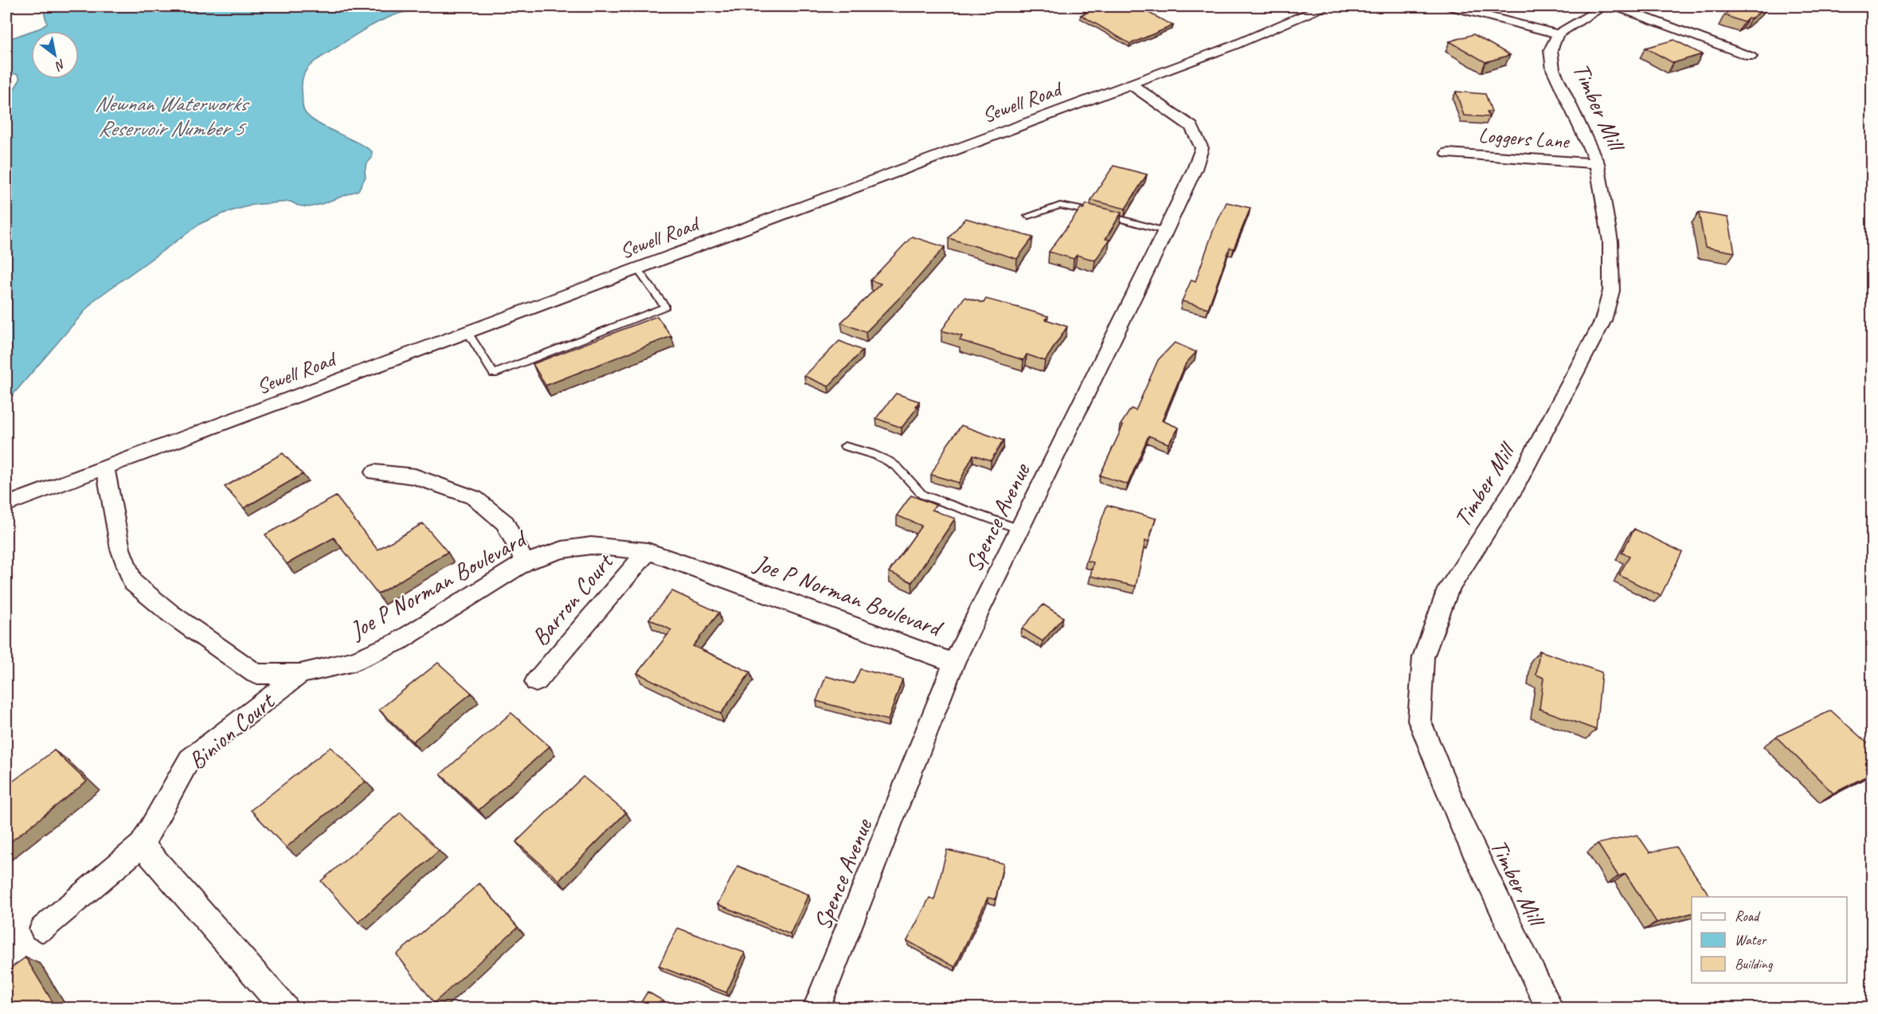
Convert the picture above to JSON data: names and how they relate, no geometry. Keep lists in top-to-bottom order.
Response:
{
  "streets": {
    "street": [
      "Sewell Road",
      "Timber Mill",
      "Loggers Lane",
      "Spence Avenue",
      "Joe P Norman Boulevard",
      "Barron Court",
      "Binion Court"
    ]
  },
  "crossings": [
    ["Sewell Road", "Spence Avenue"],
    ["Sewell Road", "Joe P Norman Boulevard"],
    ["Timber Mill", "Loggers Lane"],
    ["Spence Avenue", "Joe P Norman Boulevard"],
    ["Joe P Norman Boulevard", "Barron Court"],
    ["Joe P Norman Boulevard", "Binion Court"]
  ],
  "water": ["Newnan Waterworks Reservoir Number 5"],
  "legend": ["Road", "Water", "Building"],
  "north": "bottom right"
}
